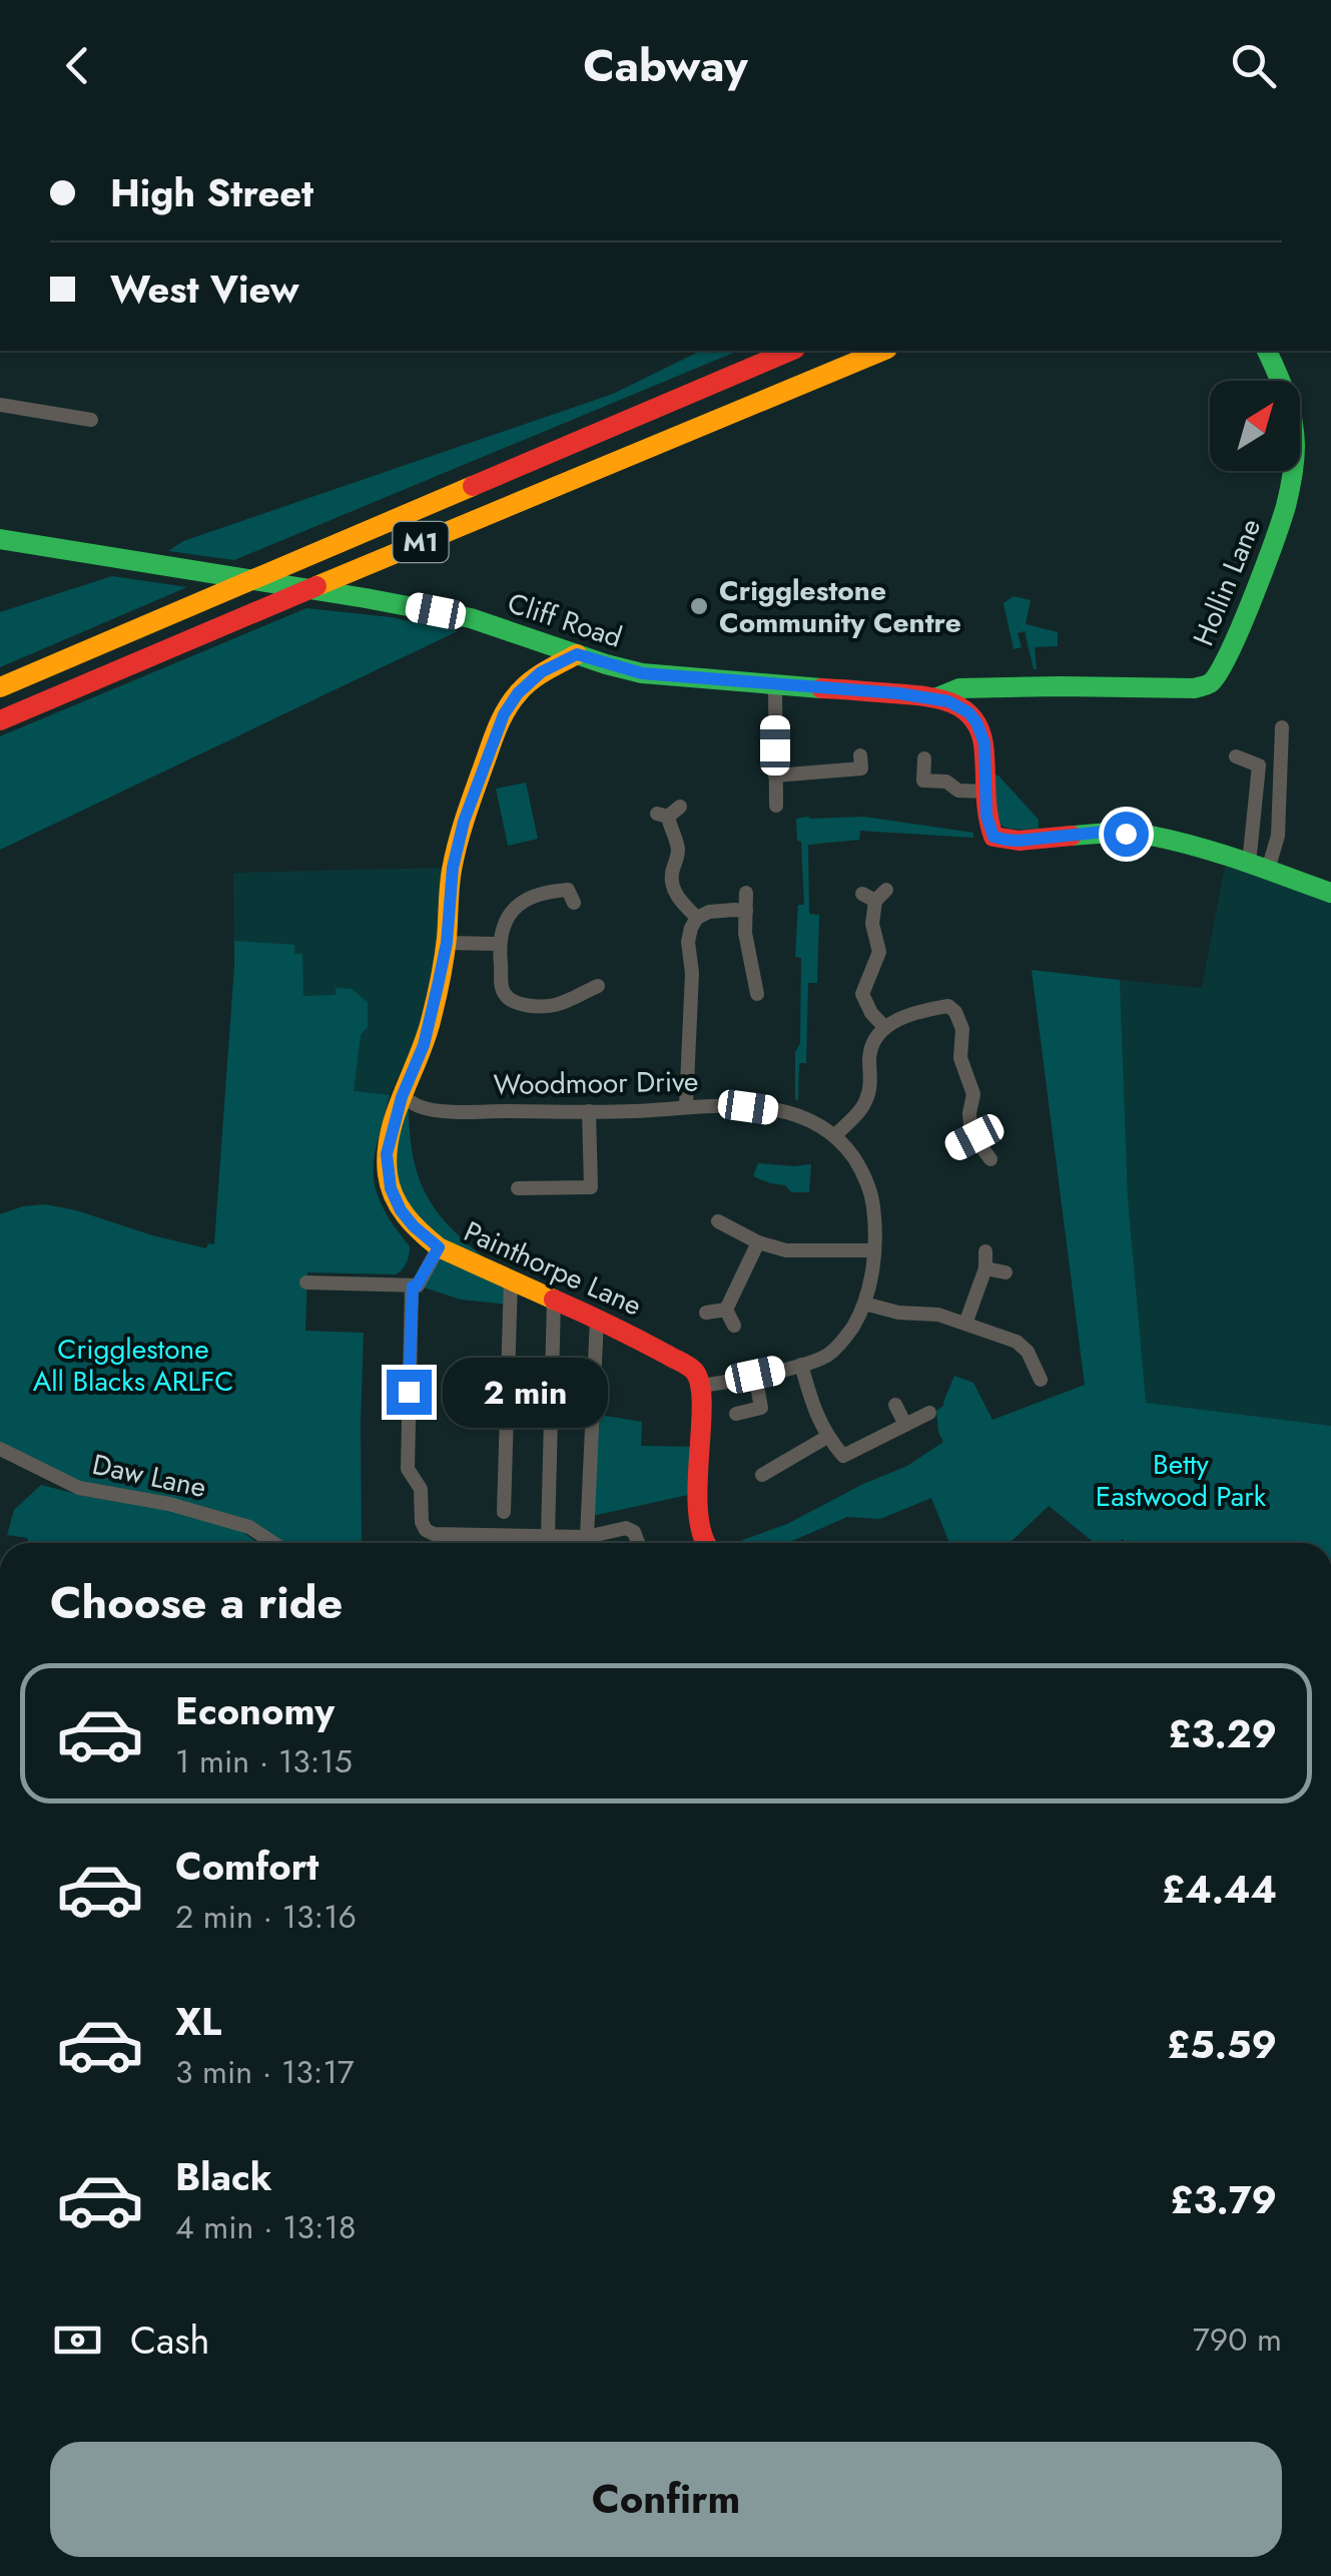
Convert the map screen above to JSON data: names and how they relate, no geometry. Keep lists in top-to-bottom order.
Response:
{
  "streets": {
    "main road": [
      "M1",
      "Hollin Lane",
      "Cliff Road",
      "Painthorpe Lane"
    ],
    "street": ["Woodmoor Drive", "Daw Lane"]
  },
  "crossings": [
    ["Hollin Lane", "Cliff Road"],
    ["Cliff Road", "Painthorpe Lane"],
    ["Woodmoor Drive", "Painthorpe Lane"]
  ],
  "parks": ["Crigglestone All Blacks ARLFC", "Betty Eastwood Park"],
  "places": ["Crigglestone Community Centre"],
  "north": "top right",
  "page": {
    "header": "Cabway",
    "banner": ["High Street", "West View"],
    "bubble": "2 min",
    "heading": "Choose a ride",
    "list": [
      {
        "name": "Economy",
        "note": "1 min · 13:15",
        "value": "£3.29"
      },
      {
        "name": "Comfort",
        "note": "2 min · 13:16",
        "value": "£4.44"
      },
      {
        "name": "XL",
        "note": "3 min · 13:17",
        "value": "£5.59"
      },
      {
        "name": "Black",
        "note": "4 min · 13:18",
        "value": "£3.79"
      }
    ],
    "pay": ["Cash", "790 m"],
    "buttons": "Confirm"
  }
}
